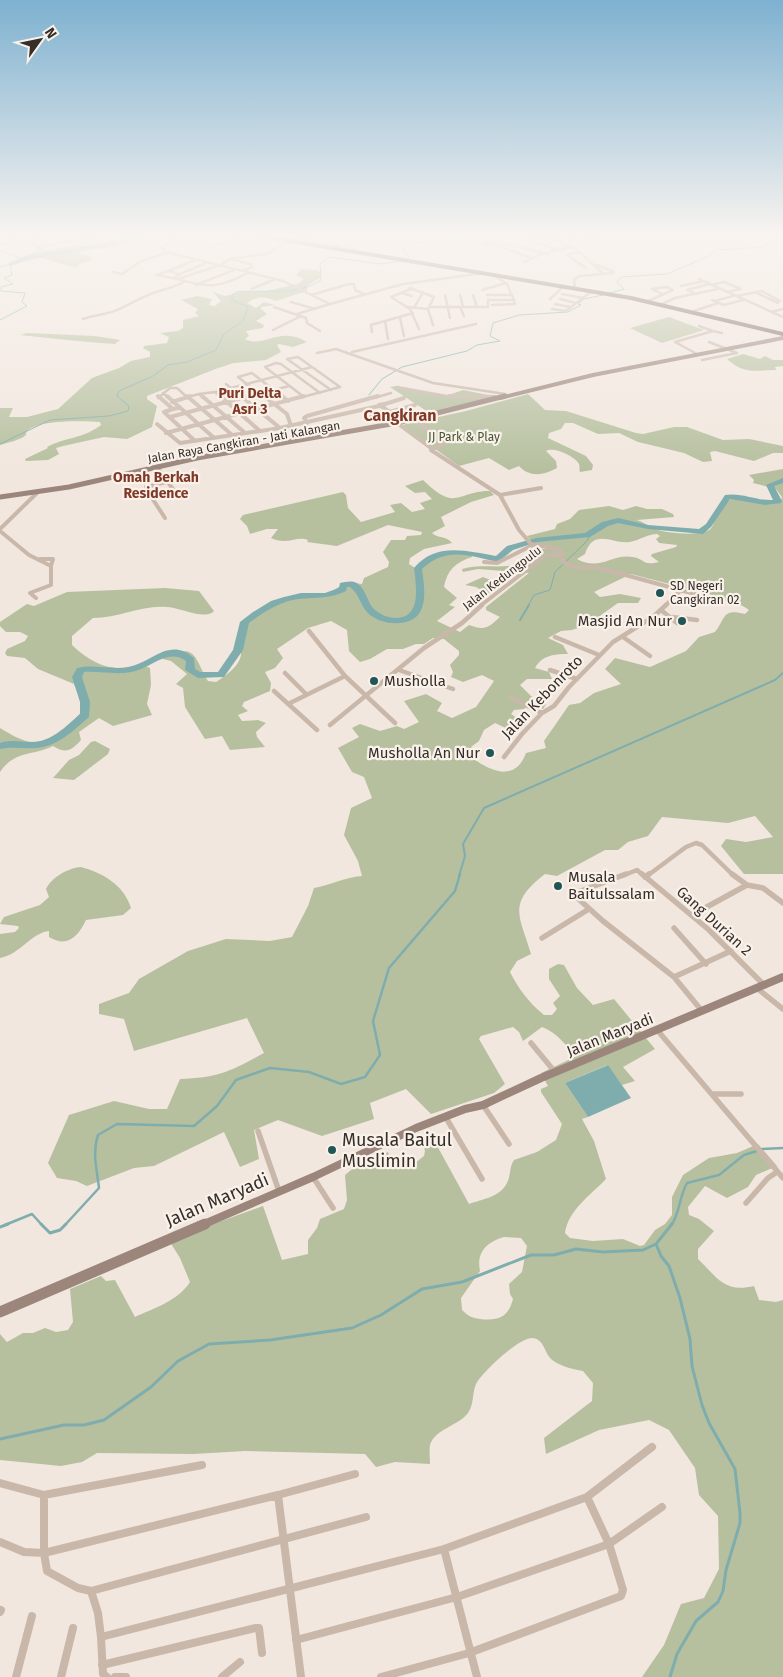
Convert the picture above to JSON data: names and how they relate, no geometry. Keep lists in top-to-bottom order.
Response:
{
  "streets": {
    "street": [
      "Jalan Raya Cangkiran - Jati Kalangan",
      "Jalan Kedungpulu",
      "Jalan Kebonroto",
      "Gang Durian 2",
      "Jalan Maryadi"
    ]
  },
  "crossings": [
    ["Jalan Raya Cangkiran - Jati Kalangan", "Jalan Kedungpulu"],
    ["Gang Durian 2", "Jalan Maryadi"]
  ],
  "districts": ["Puri Delta Asri 3", "Cangkiran", "Omah Berkah Residence"],
  "parks": ["JJ Park & Play"],
  "places": [
    "SD Negeri Cangkiran 02",
    "Masjid An Nur",
    "Musholla",
    "Musholla An Nur",
    "Musala Baitulssalam",
    "Musala Baitul Muslimin"
  ],
  "north": "top right"
}
